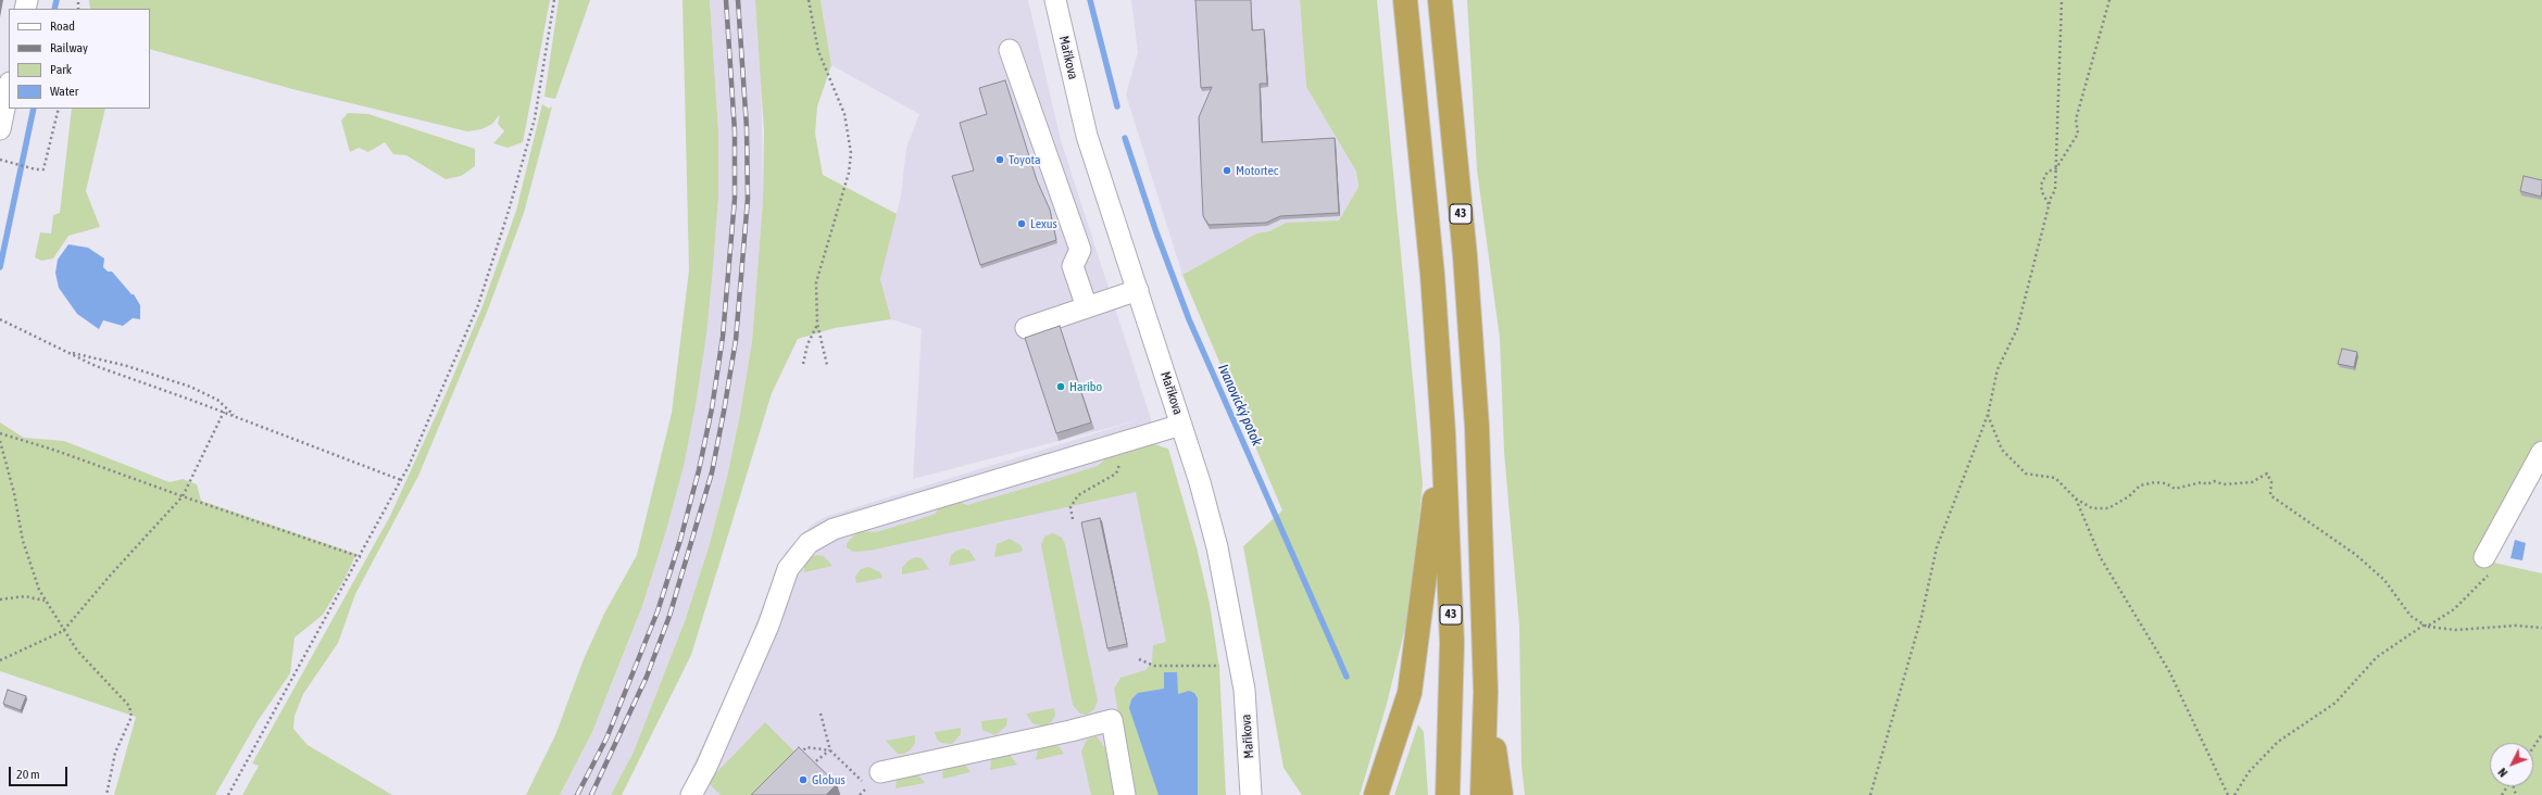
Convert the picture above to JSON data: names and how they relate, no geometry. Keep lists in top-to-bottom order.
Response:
{
  "streets": {
    "highway": ["43"],
    "street": ["Maříkova"]
  },
  "water": ["Ivanovický potok"],
  "places": [
    "Toyota",
    "Motortec",
    "Lexus",
    "Haribo",
    "Globus"
  ],
  "legend": [
    "Road",
    "Railway",
    "Park",
    "Water"
  ],
  "scale_bar": "20 m",
  "north": "bottom left"
}
